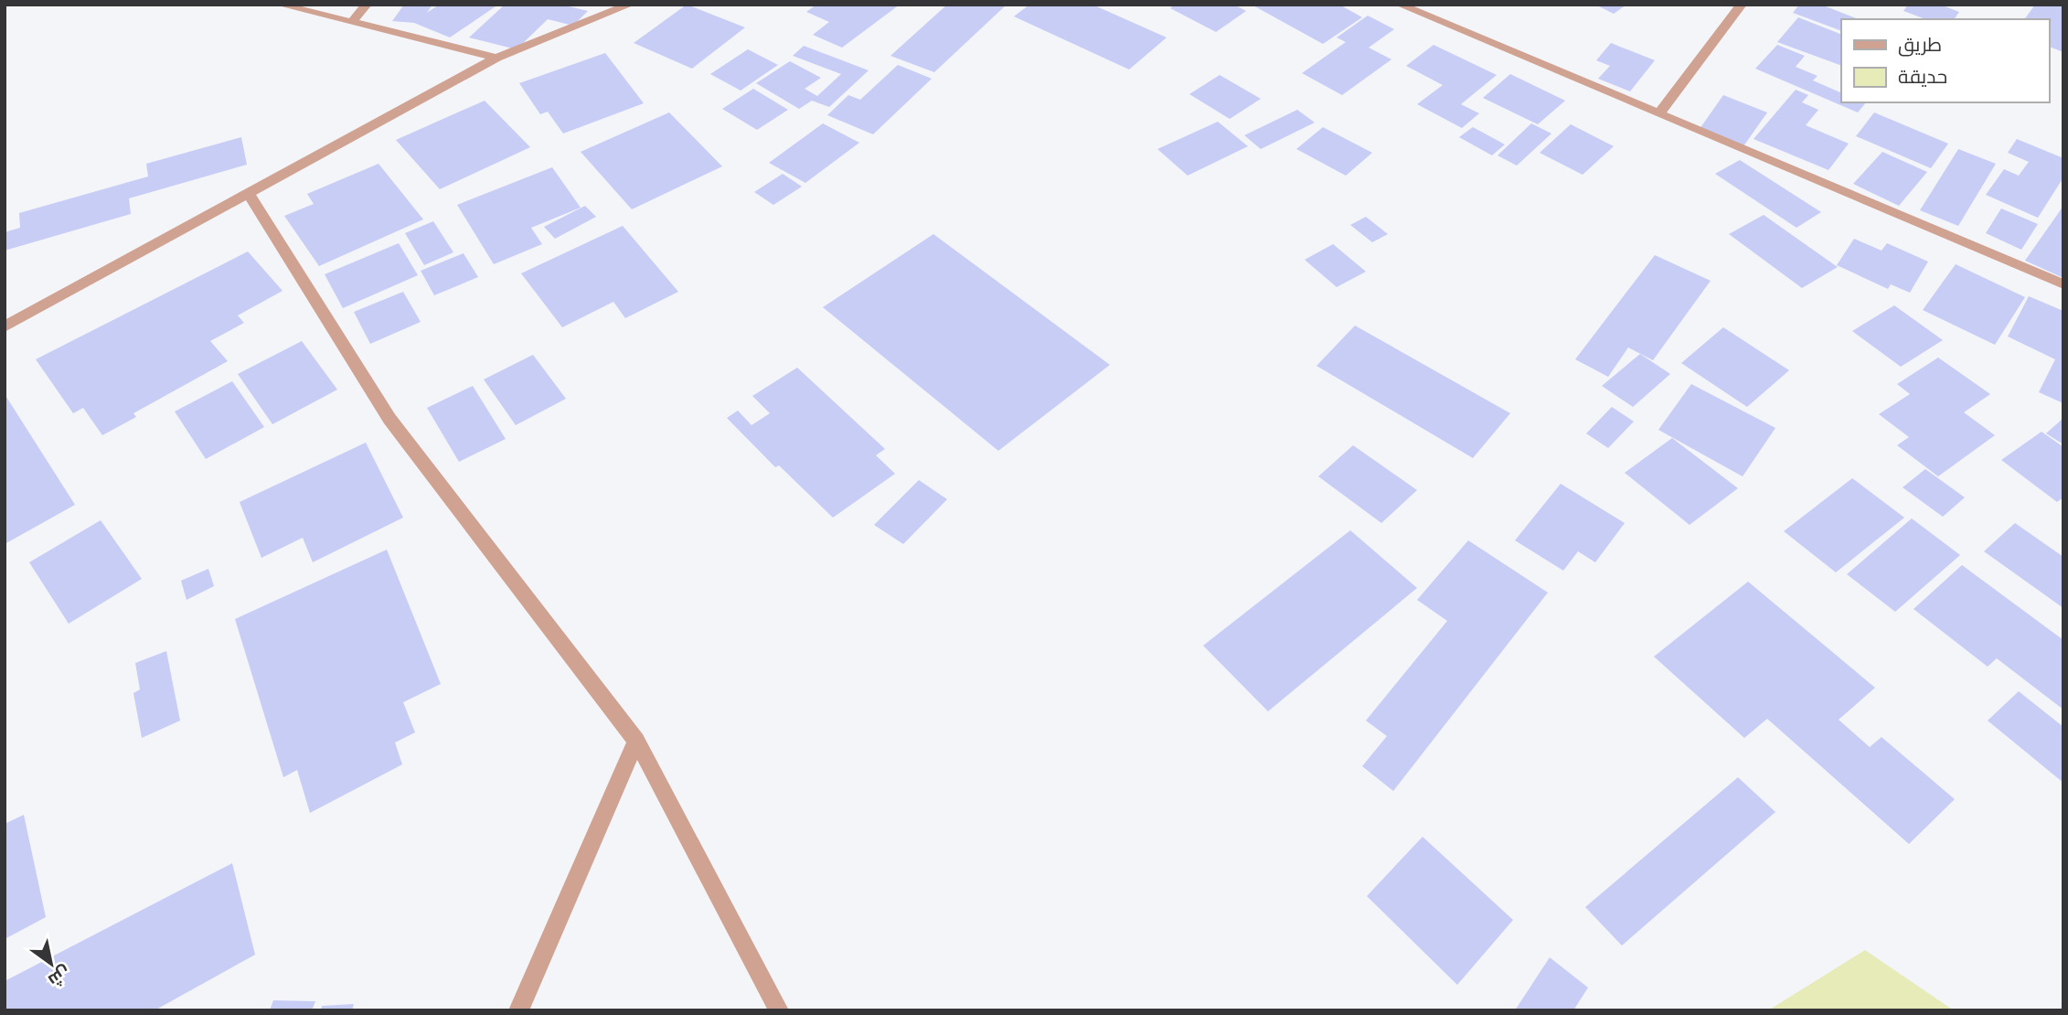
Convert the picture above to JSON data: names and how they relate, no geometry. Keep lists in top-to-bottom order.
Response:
{
  "legend": ["طريق", "حديقة"],
  "north": "bottom right"
}
